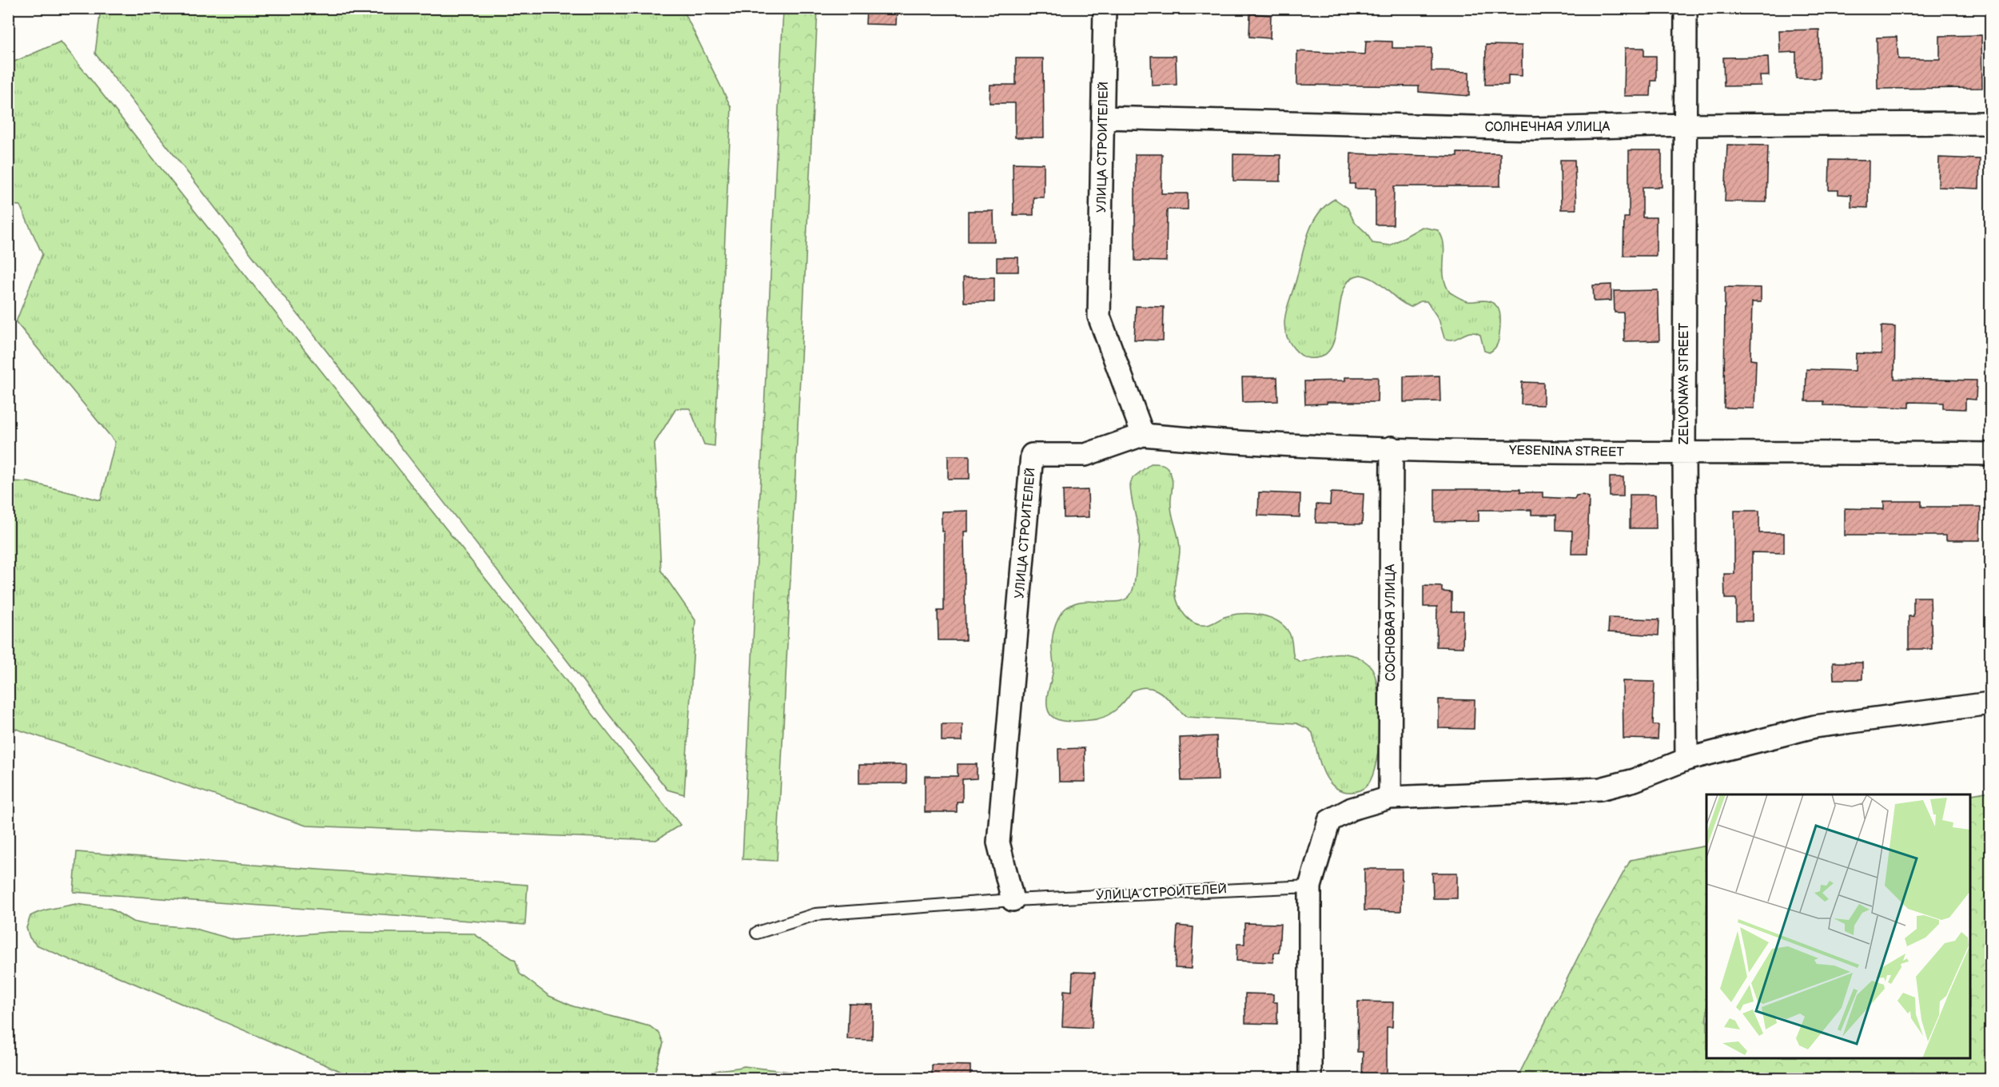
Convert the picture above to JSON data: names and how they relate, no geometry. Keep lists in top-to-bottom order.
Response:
{
  "streets": {
    "street": [
      "СОЛНЕЧНАЯ УЛИЦА",
      "УЛИЦА СТРОИТЕЛЕЙ",
      "ZELYONAYA STREET",
      "YESENINA STREET",
      "СОСНОВАЯ УЛИЦА"
    ]
  },
  "crossings": [
    ["СОЛНЕЧНАЯ УЛИЦА", "УЛИЦА СТРОИТЕЛЕЙ"],
    ["СОЛНЕЧНАЯ УЛИЦА", "ZELYONAYA STREET"],
    ["УЛИЦА СТРОИТЕЛЕЙ", "YESENINA STREET"],
    ["ZELYONAYA STREET", "YESENINA STREET"],
    ["YESENINA STREET", "СОСНОВАЯ УЛИЦА"]
  ]
}
